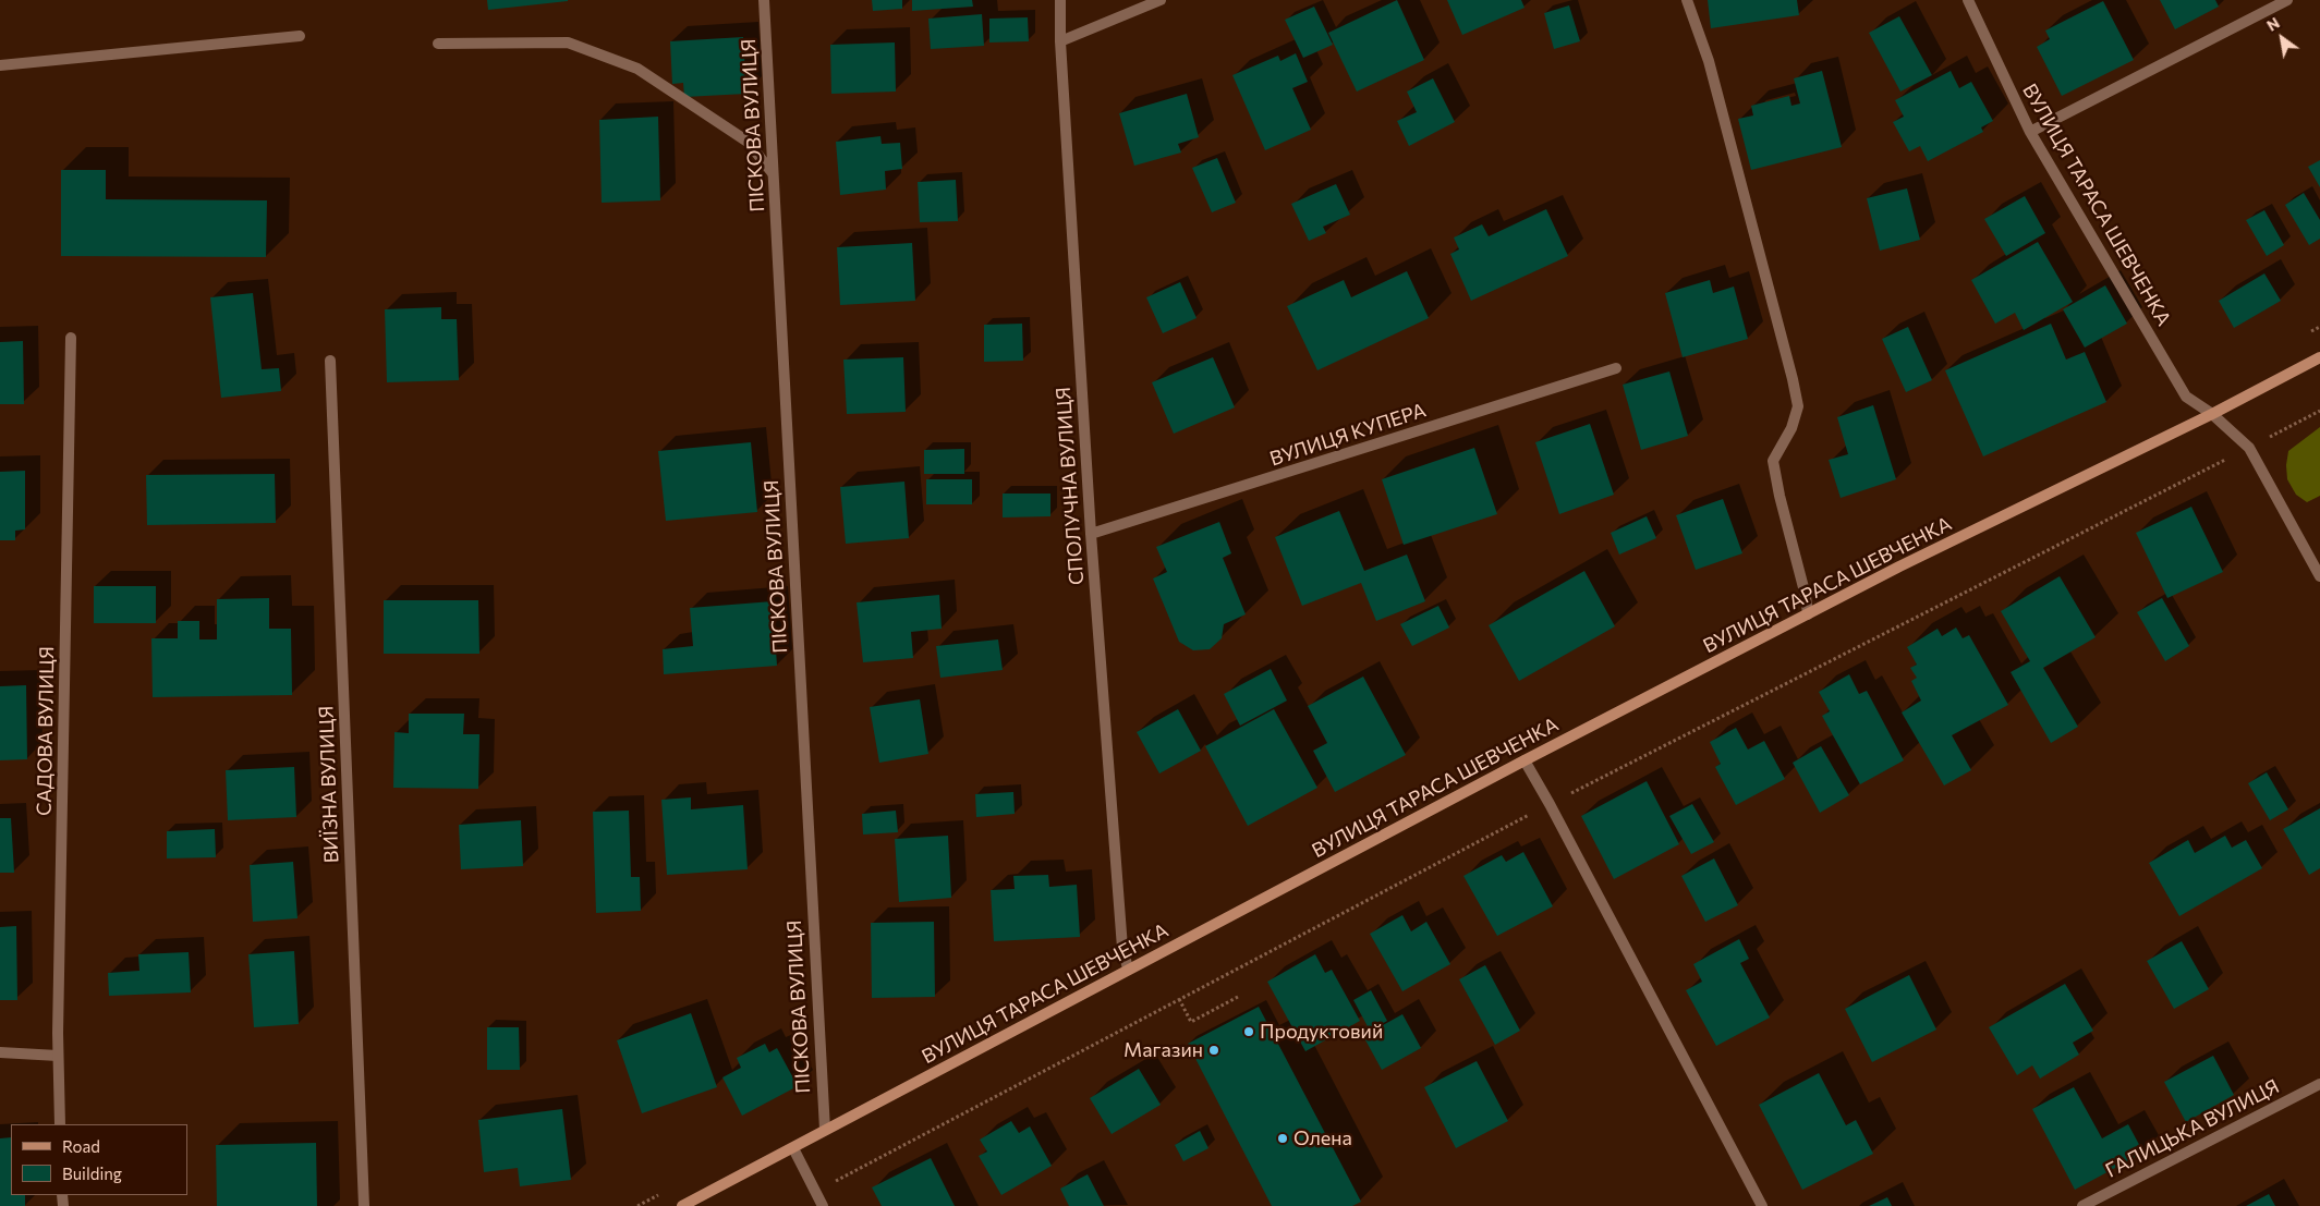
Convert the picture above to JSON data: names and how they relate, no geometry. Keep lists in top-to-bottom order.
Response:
{
  "streets": {
    "street": [
      "ПІСКОВА ВУЛИЦЯ",
      "ВУЛИЦЯ ТАРАСА ШЕВЧЕНКА",
      "ВУЛИЦЯ КУПЕРА",
      "СПОЛУЧНА ВУЛИЦЯ",
      "САДОВА ВУЛИЦЯ",
      "ВИЇЗНА ВУЛИЦЯ",
      "ГАЛИЦЬКА ВУЛИЦЯ"
    ]
  },
  "crossings": [
    ["ПІСКОВА ВУЛИЦЯ", "ВУЛИЦЯ ТАРАСА ШЕВЧЕНКА"],
    ["ВУЛИЦЯ ТАРАСА ШЕВЧЕНКА", "СПОЛУЧНА ВУЛИЦЯ"],
    ["ВУЛИЦЯ КУПЕРА", "СПОЛУЧНА ВУЛИЦЯ"]
  ],
  "places": ["Продуктовий", "Магазин", "Олена"],
  "legend": ["Road", "Building"],
  "north": "top left"
}
